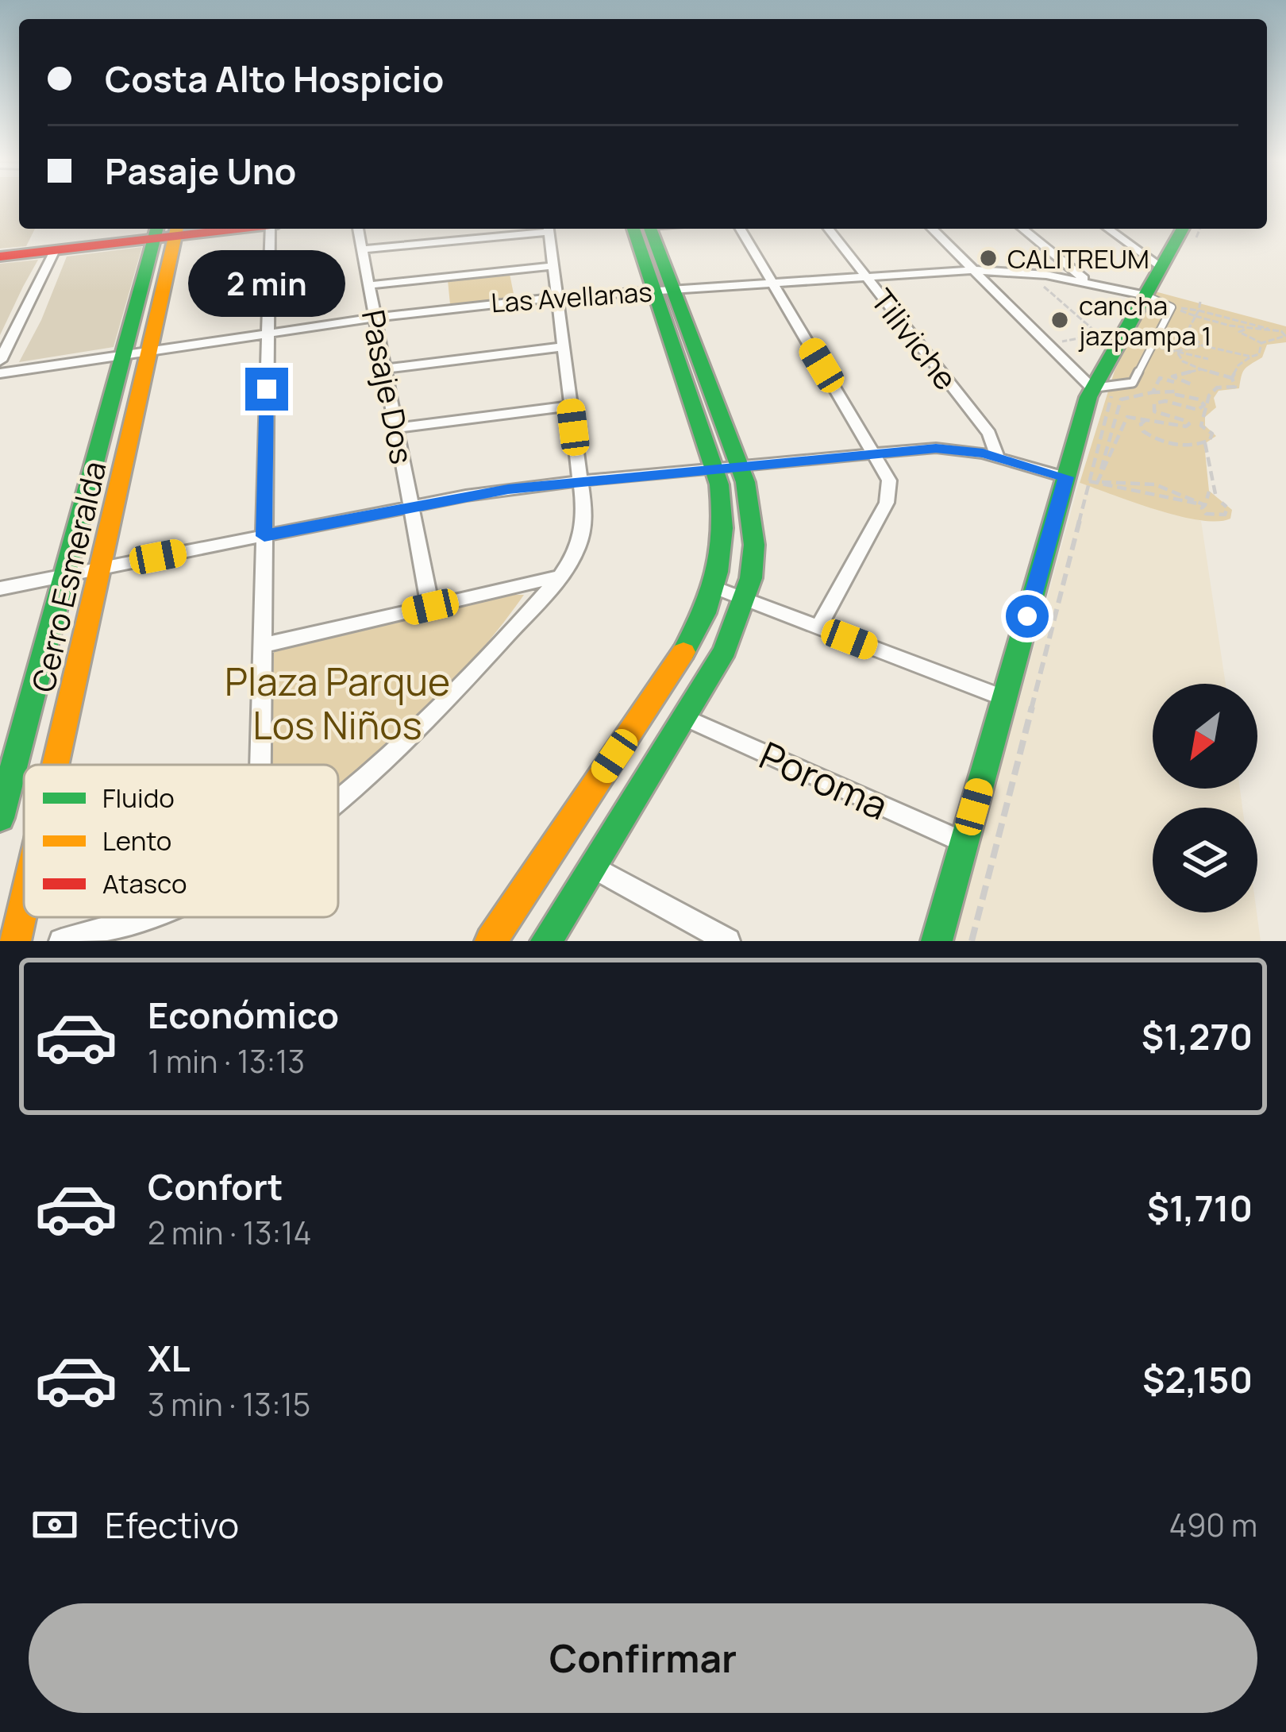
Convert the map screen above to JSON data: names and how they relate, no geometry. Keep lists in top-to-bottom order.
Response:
{
  "streets": {
    "street": [
      "Las Avellanas",
      "Tiliviche",
      "Pasaje Dos",
      "Cerro Esmeralda",
      "Poroma"
    ]
  },
  "crossings": [
    ["Las Avellanas", "Tiliviche"],
    ["Las Avellanas", "Pasaje Dos"],
    ["Las Avellanas", "Cerro Esmeralda"]
  ],
  "parks": ["Plaza Parque Los Niños"],
  "places": ["CALITREUM", "cancha jazpampa 1"],
  "legend": ["Fluido", "Lento", "Atasco"],
  "north": "bottom left",
  "page": {
    "banner": ["Costa Alto Hospicio", "Pasaje Uno"],
    "bubble": "2 min",
    "list": [
      {
        "name": "Económico",
        "note": "1 min · 13:13",
        "value": "$1,270"
      },
      {
        "name": "Confort",
        "note": "2 min · 13:14",
        "value": "$1,710"
      },
      {
        "name": "XL",
        "note": "3 min · 13:15",
        "value": "$2,150"
      }
    ],
    "pay": ["Efectivo", "490 m"],
    "buttons": "Confirmar"
  }
}
